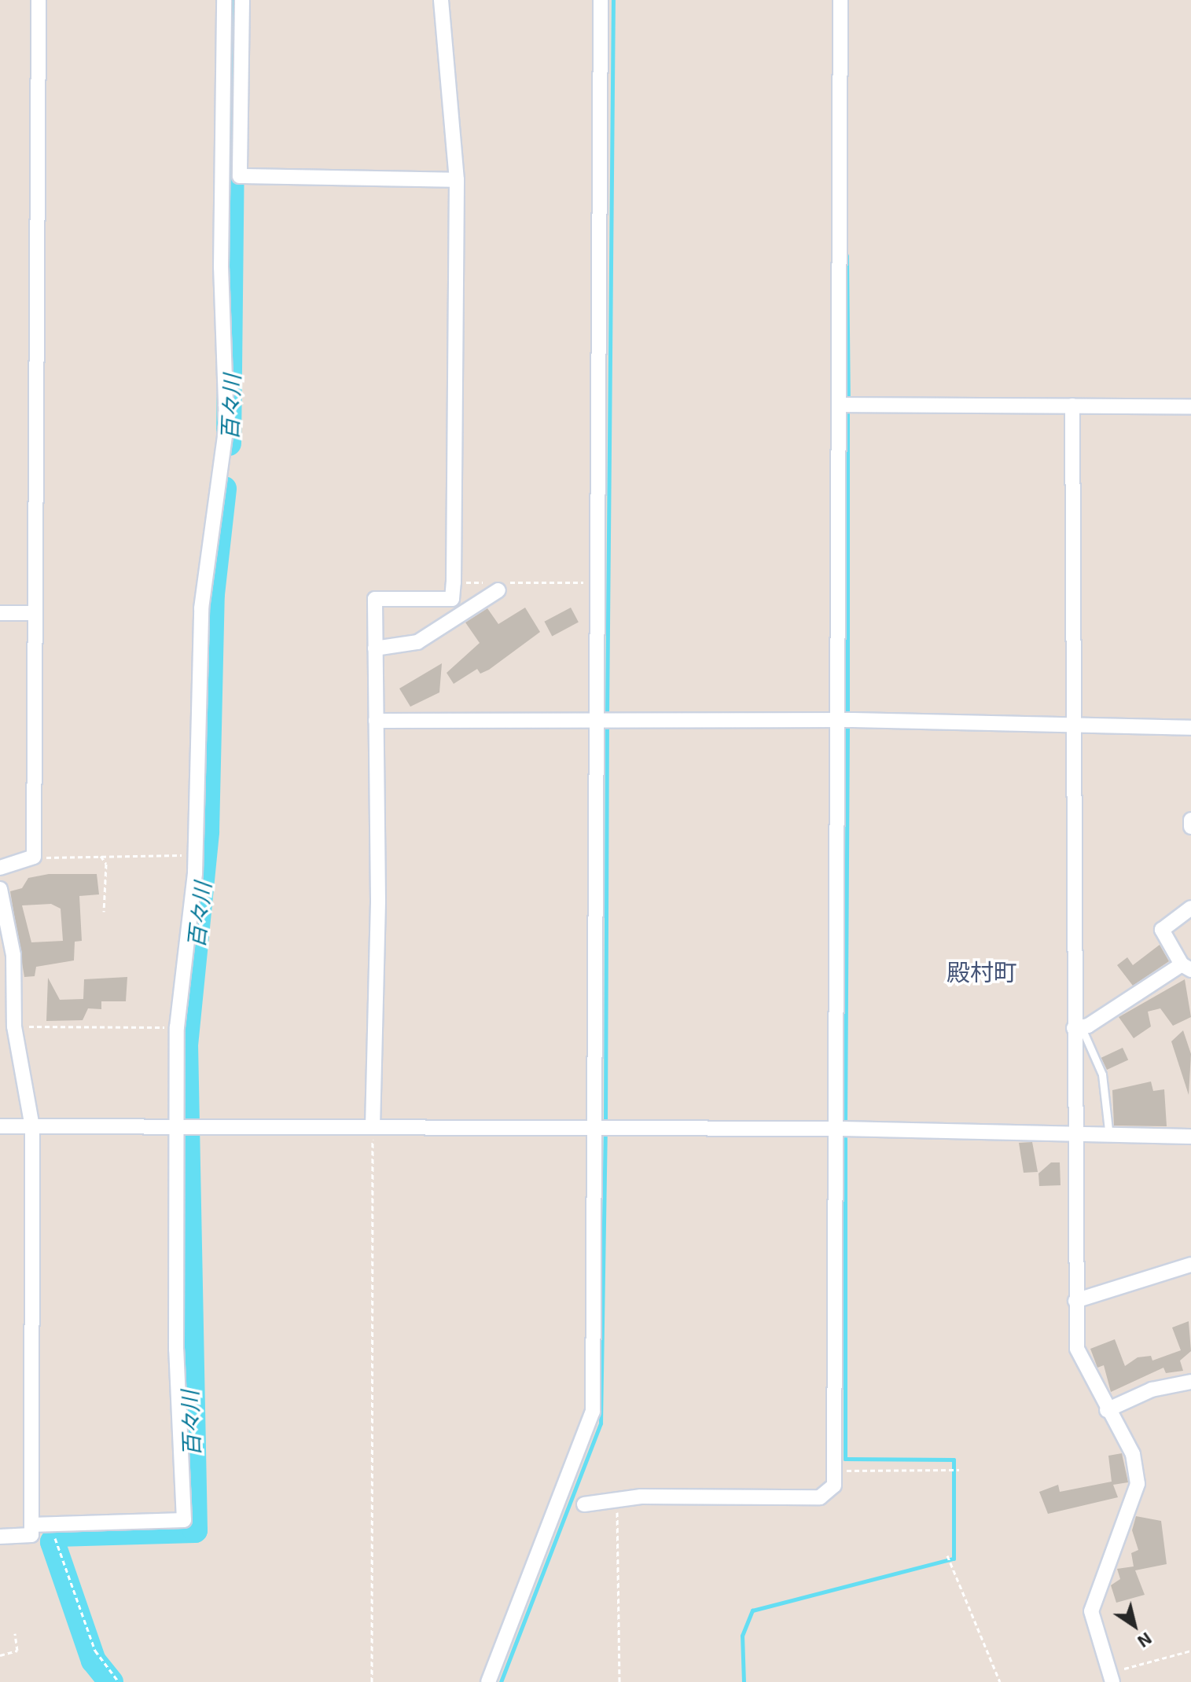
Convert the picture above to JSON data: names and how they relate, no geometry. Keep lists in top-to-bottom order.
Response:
{
  "districts": ["殿村町"],
  "water": ["百々川"],
  "north": "bottom right"
}
